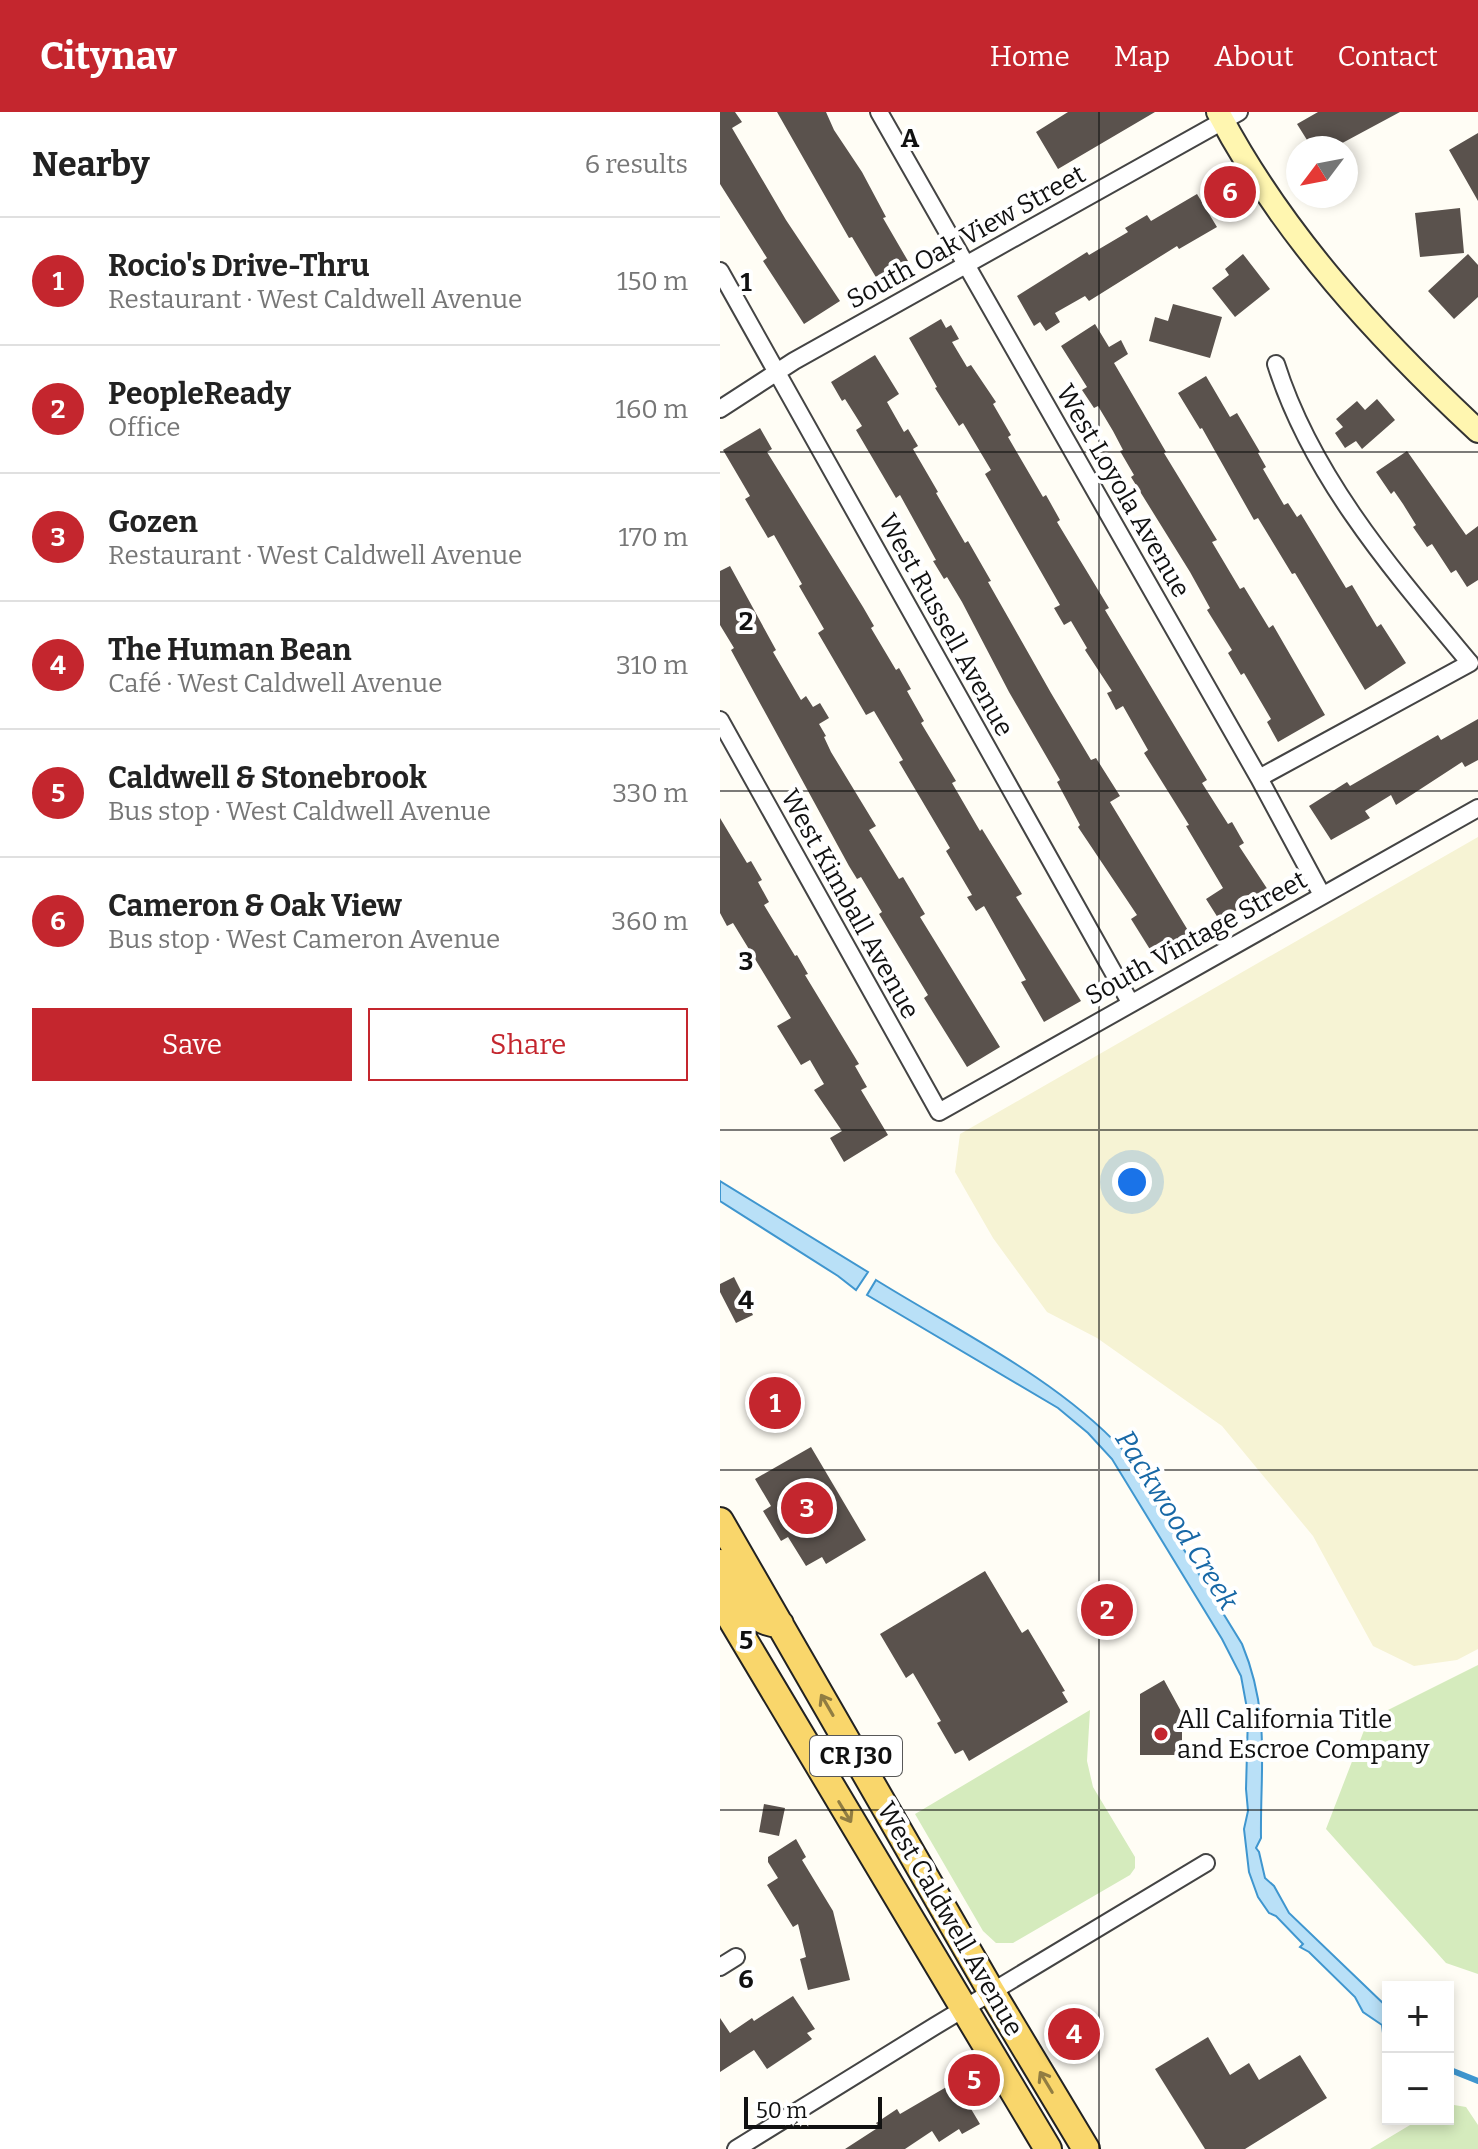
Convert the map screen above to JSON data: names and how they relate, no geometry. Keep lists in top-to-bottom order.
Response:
{
  "streets": {
    "main road": ["CR J30", "West Caldwell Avenue"],
    "street": [
      "South Oak View Street",
      "West Loyola Avenue",
      "West Russell Avenue",
      "West Kimball Avenue",
      "South Vintage Street"
    ]
  },
  "crossings": [
    ["South Oak View Street", "West Loyola Avenue"],
    ["South Oak View Street", "West Russell Avenue"],
    ["West Loyola Avenue", "South Vintage Street"],
    ["West Russell Avenue", "South Vintage Street"],
    ["West Kimball Avenue", "South Vintage Street"]
  ],
  "water": ["Packwood Creek"],
  "places": ["All California Title and Escroe Company"],
  "scale_bar": "50 m",
  "north": "bottom left",
  "page": {
    "header": "Citynav",
    "nav": [
      "Home",
      "Map",
      "About",
      "Contact"
    ],
    "heading": ["Nearby", "6 results"],
    "pins": [
      "6",
      "1",
      "3",
      "2",
      "4",
      "5"
    ],
    "list": [
      {
        "mark": "1",
        "name": "Rocio's Drive-Thru",
        "note": "Restaurant · West Caldwell Avenue",
        "value": "150 m"
      },
      {
        "mark": "2",
        "name": "PeopleReady",
        "note": "Office",
        "value": "160 m"
      },
      {
        "mark": "3",
        "name": "Gozen",
        "note": "Restaurant · West Caldwell Avenue",
        "value": "170 m"
      },
      {
        "mark": "4",
        "name": "The Human Bean",
        "note": "Café · West Caldwell Avenue",
        "value": "310 m"
      },
      {
        "mark": "5",
        "name": "Caldwell & Stonebrook",
        "note": "Bus stop · West Caldwell Avenue",
        "value": "330 m"
      },
      {
        "mark": "6",
        "name": "Cameron & Oak View",
        "note": "Bus stop · West Cameron Avenue",
        "value": "360 m"
      }
    ],
    "buttons": ["Save", "Share"],
    "map_buttons": ["+", "−"],
    "scale": "50 m"
  },
  "grid": {
    "columns": ["A"],
    "rows": [
      "1",
      "2",
      "3",
      "4",
      "5",
      "6"
    ]
  }
}
